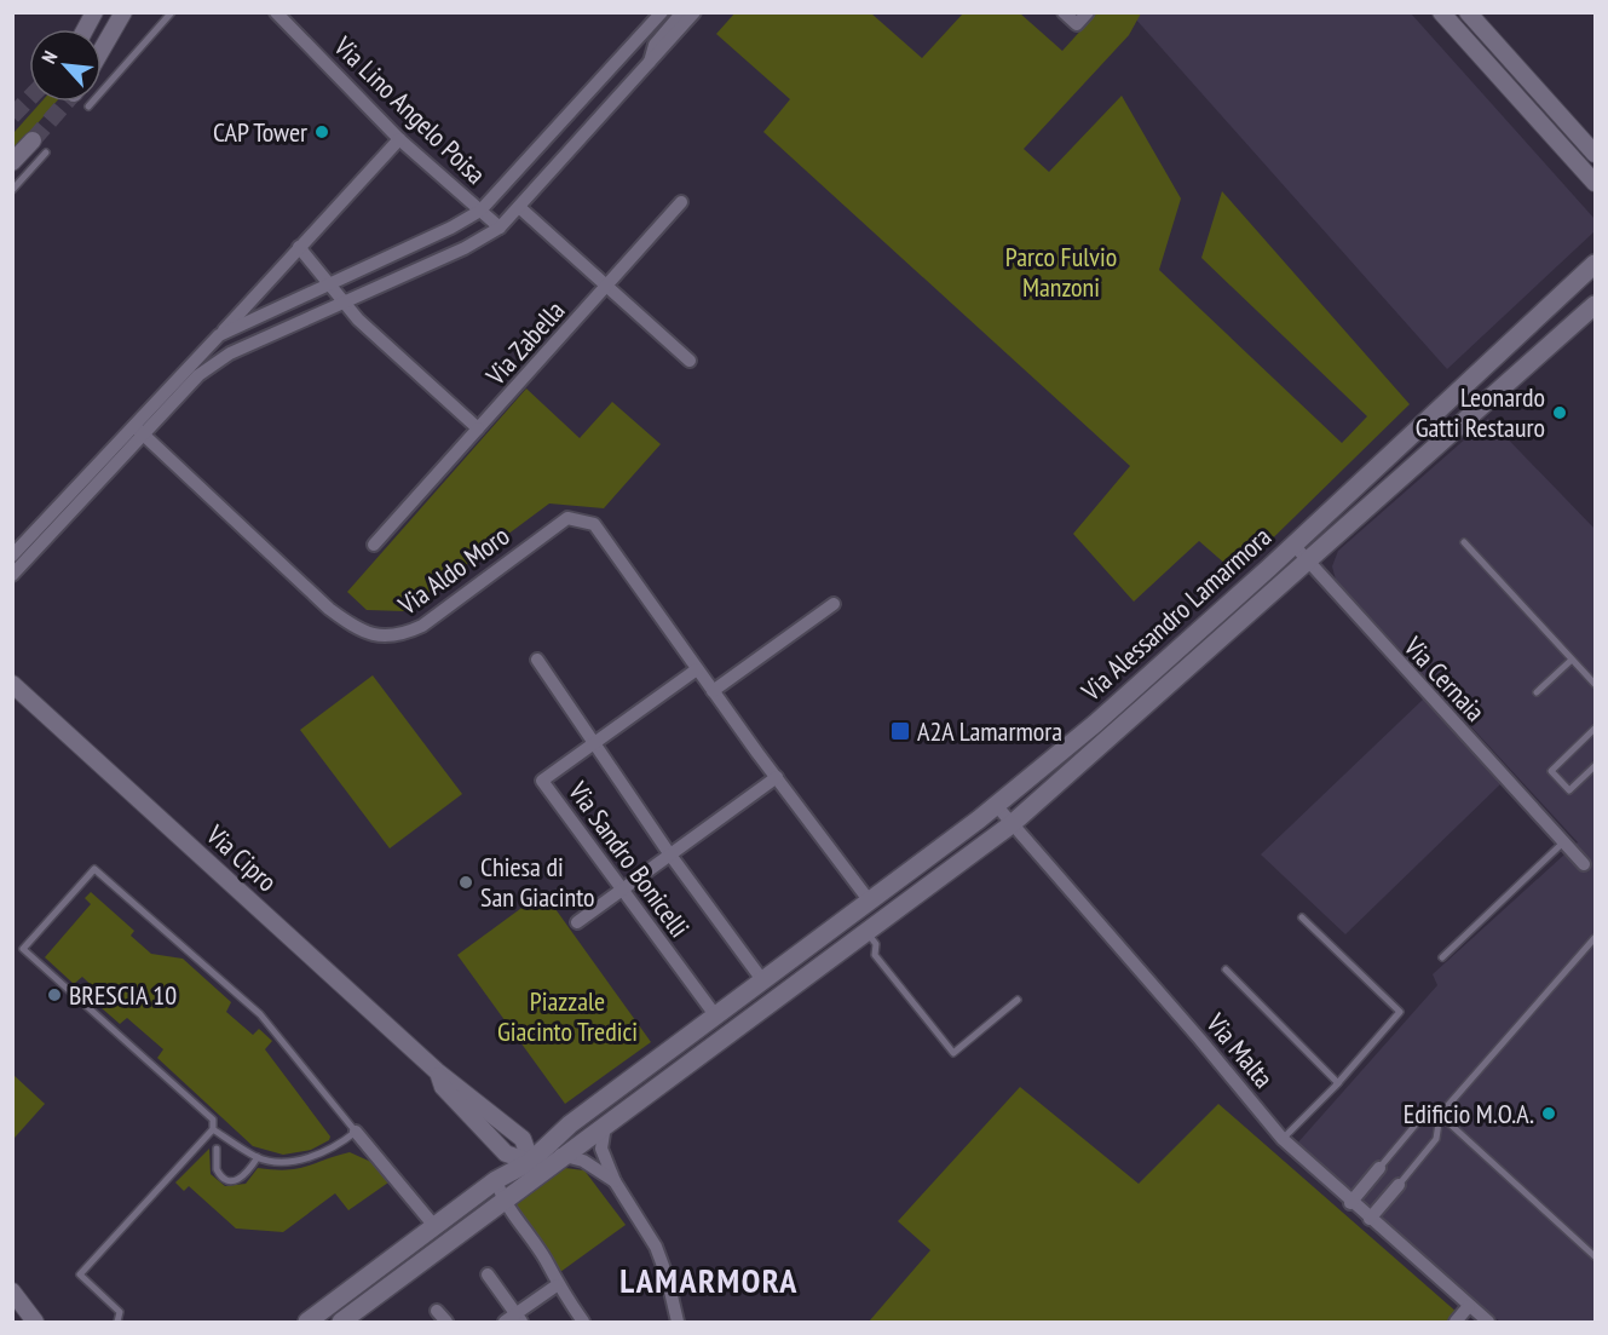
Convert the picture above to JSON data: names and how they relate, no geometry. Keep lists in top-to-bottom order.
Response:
{
  "streets": {
    "main road": ["Via Alessandro Lamarmora"],
    "street": [
      "Via Lino Angelo Poisa",
      "Via Zabella",
      "Via Aldo Moro",
      "Via Cernaia",
      "Via Cipro",
      "Via Sandro Bonicelli",
      "Via Malta"
    ]
  },
  "crossings": [
    ["Via Aldo Moro", "Via Alessandro Lamarmora"],
    ["Via Alessandro Lamarmora", "Via Cernaia"],
    ["Via Alessandro Lamarmora", "Via Cipro"],
    ["Via Alessandro Lamarmora", "Via Sandro Bonicelli"],
    ["Via Alessandro Lamarmora", "Via Malta"]
  ],
  "districts": ["LAMARMORA"],
  "parks": ["Parco Fulvio Manzoni", "Piazzale Giacinto Tredici"],
  "places": {
    "other": [
      "CAP Tower",
      "Leonardo Gatti Restauro",
      "Chiesa di San Giacinto",
      "BRESCIA 10",
      "Edificio M.O.A."
    ],
    "transit": ["A2A Lamarmora"]
  },
  "north": "top left"
}
